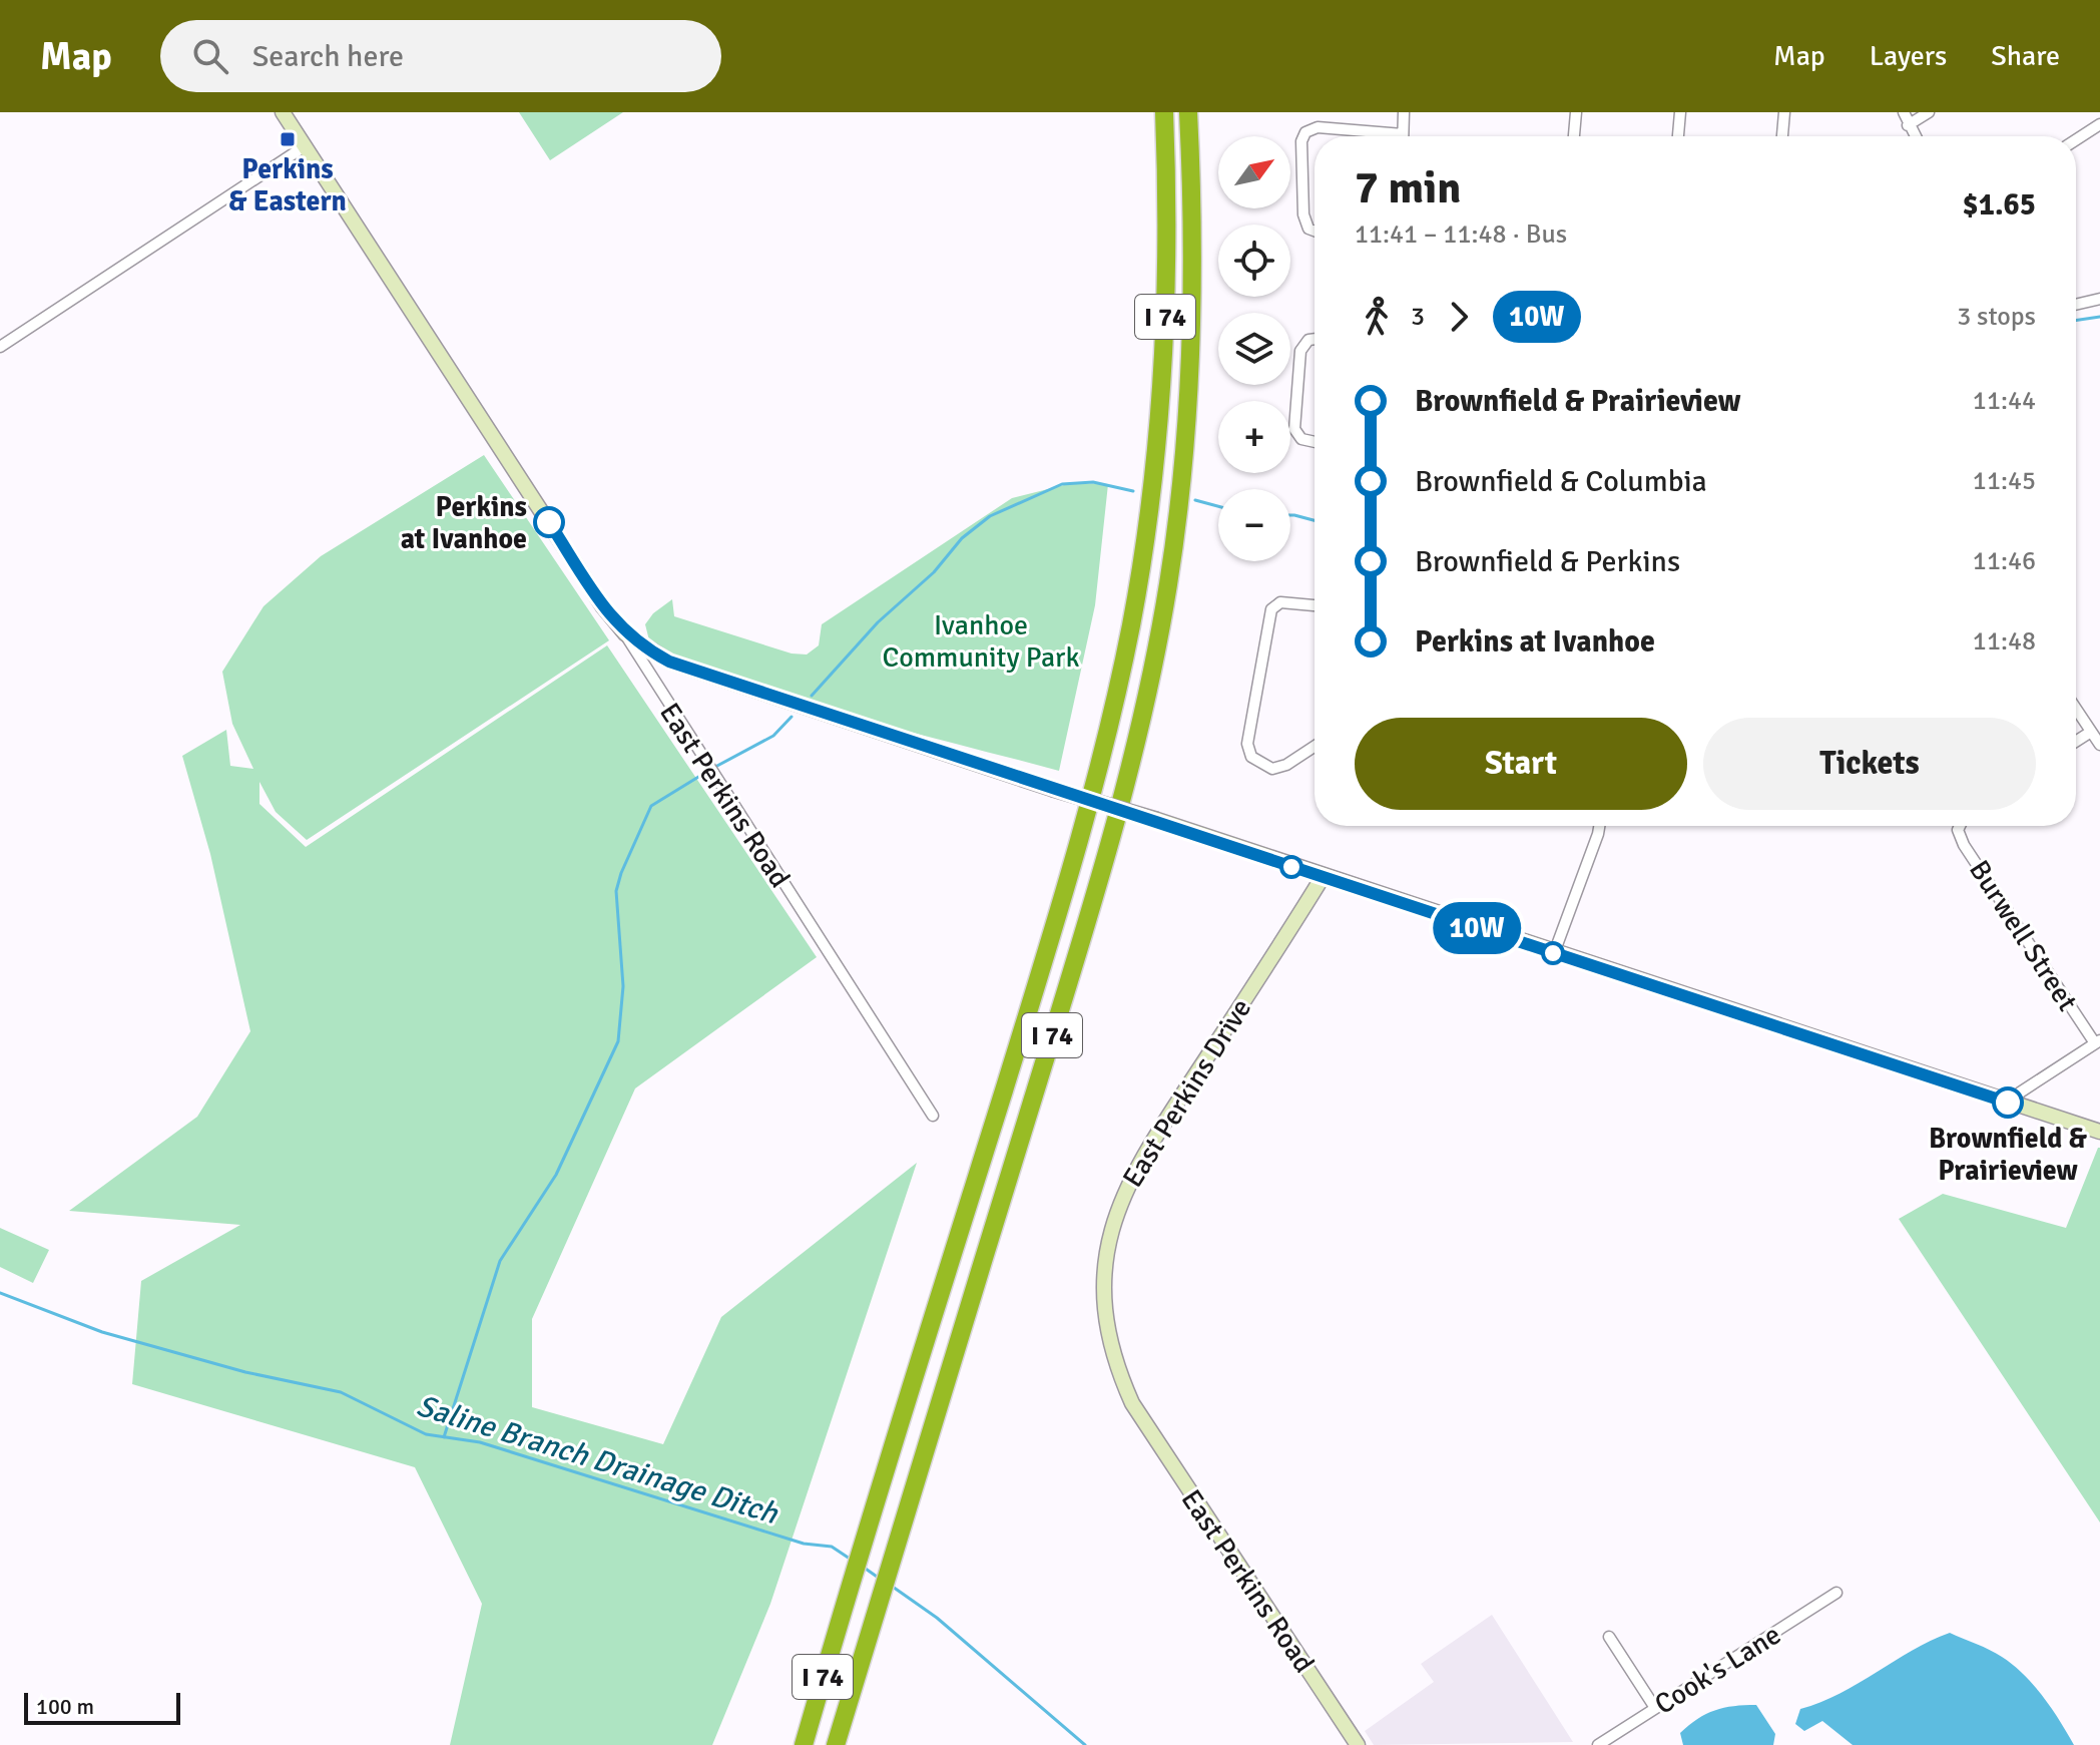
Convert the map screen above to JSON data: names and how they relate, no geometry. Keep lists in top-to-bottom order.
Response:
{
  "streets": {
    "highway": ["I 74"],
    "street": [
      "East Perkins Road",
      "Burwell Street",
      "East Perkins Drive",
      "Cook's Lane"
    ]
  },
  "crossings": [
    ["East Perkins Road", "East Perkins Drive"]
  ],
  "water": ["Saline Branch Drainage Ditch"],
  "parks": ["Ivanhoe Community Park"],
  "places": {
    "transit": ["Perkins & Eastern"],
    "other": ["Perkins at Ivanhoe", "Brownfield & Prairieview"]
  },
  "lines": ["bus line 10W"],
  "scale_bar": "100 m",
  "north": "top right",
  "page": {
    "header": "Map",
    "search": "Search here",
    "nav": ["Map", "Layers", "Share"],
    "on_map": "10W",
    "map_buttons": ["+", "−"],
    "heading": ["7 min", "11:41 – 11:48 · Bus", "$1.65"],
    "legs": ["3", "10W", "3 stops"],
    "list": [
      {
        "name": "Brownfield & Prairieview",
        "value": "11:44"
      },
      {
        "name": "Brownfield & Columbia",
        "value": "11:45"
      },
      {
        "name": "Brownfield & Perkins",
        "value": "11:46"
      },
      {
        "name": "Perkins at Ivanhoe",
        "value": "11:48"
      }
    ],
    "buttons": ["Start", "Tickets"],
    "scale": "100 m"
  }
}
